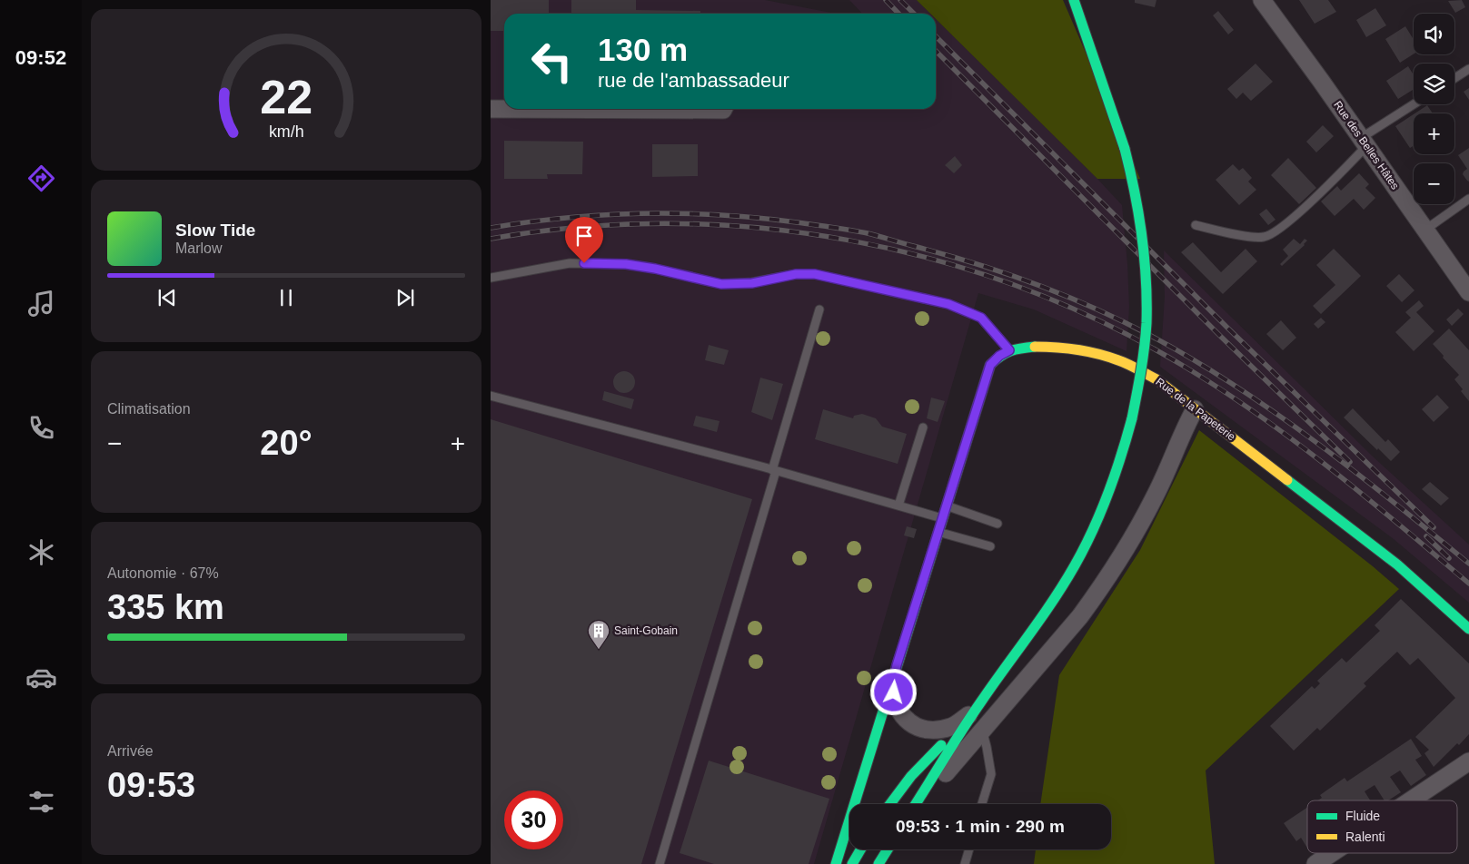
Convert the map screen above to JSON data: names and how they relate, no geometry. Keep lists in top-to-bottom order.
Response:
{
  "streets": {
    "street": ["Rue des Belles Hâtes", "Rue de la Papeterie"]
  },
  "places": {
    "building": ["Saint-Gobain"]
  },
  "legend": ["Fluide", "Ralenti"],
  "page": {
    "tabs": "09:52",
    "map_buttons": ["+", "−"],
    "turn": ["130 m", "rue de l'ambassadeur"],
    "song": ["Slow Tide", "Marlow"],
    "tile": [
      "Climatisation",
      ["Autonomie · 67%", "335 km"],
      ["Arrivée", "09:53"]
    ],
    "heat": ["−", "20°", "+"],
    "limit": "30",
    "trip": "09:53 · 1 min · 290 m",
    "gauge": ["22", "km/h"]
  }
}
